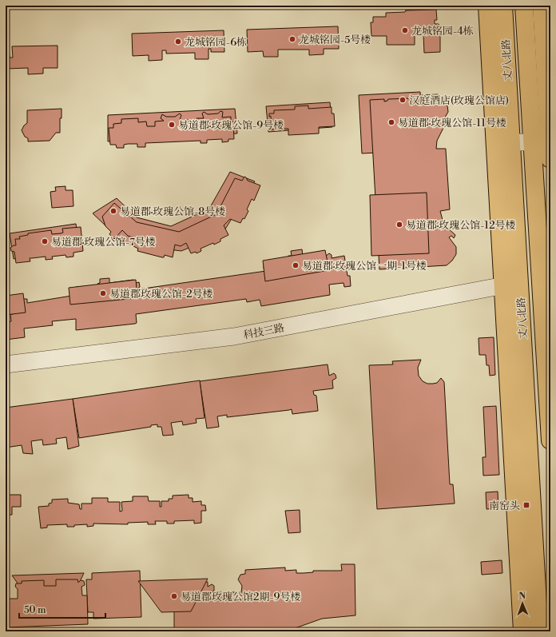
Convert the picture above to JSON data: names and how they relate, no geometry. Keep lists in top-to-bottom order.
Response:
{
  "streets": {
    "main road": ["丈八北路"],
    "street": ["科技三路"]
  },
  "crossings": [
    ["丈八北路", "科技三路"]
  ],
  "places": {
    "other": [
      "龙城铭园-4栋",
      "龙城铭园-5号楼",
      "龙城铭园-6栋",
      "汉庭酒店(玫瑰公馆店)",
      "易道郡·玫瑰公馆-11号楼",
      "易道郡·玫瑰公馆-9号楼",
      "易道郡·玫瑰公馆-8号楼",
      "易道郡·玫瑰公馆-12号楼",
      "易道郡·玫瑰公馆-7号楼",
      "易道郡·玫瑰公馆一期-1号楼",
      "易道郡玫瑰公馆-2号楼",
      "易道郡玫瑰公馆2期-9号楼"
    ],
    "transit": ["南窑头"]
  },
  "scale_bar": "50 m",
  "north": "top"
}
